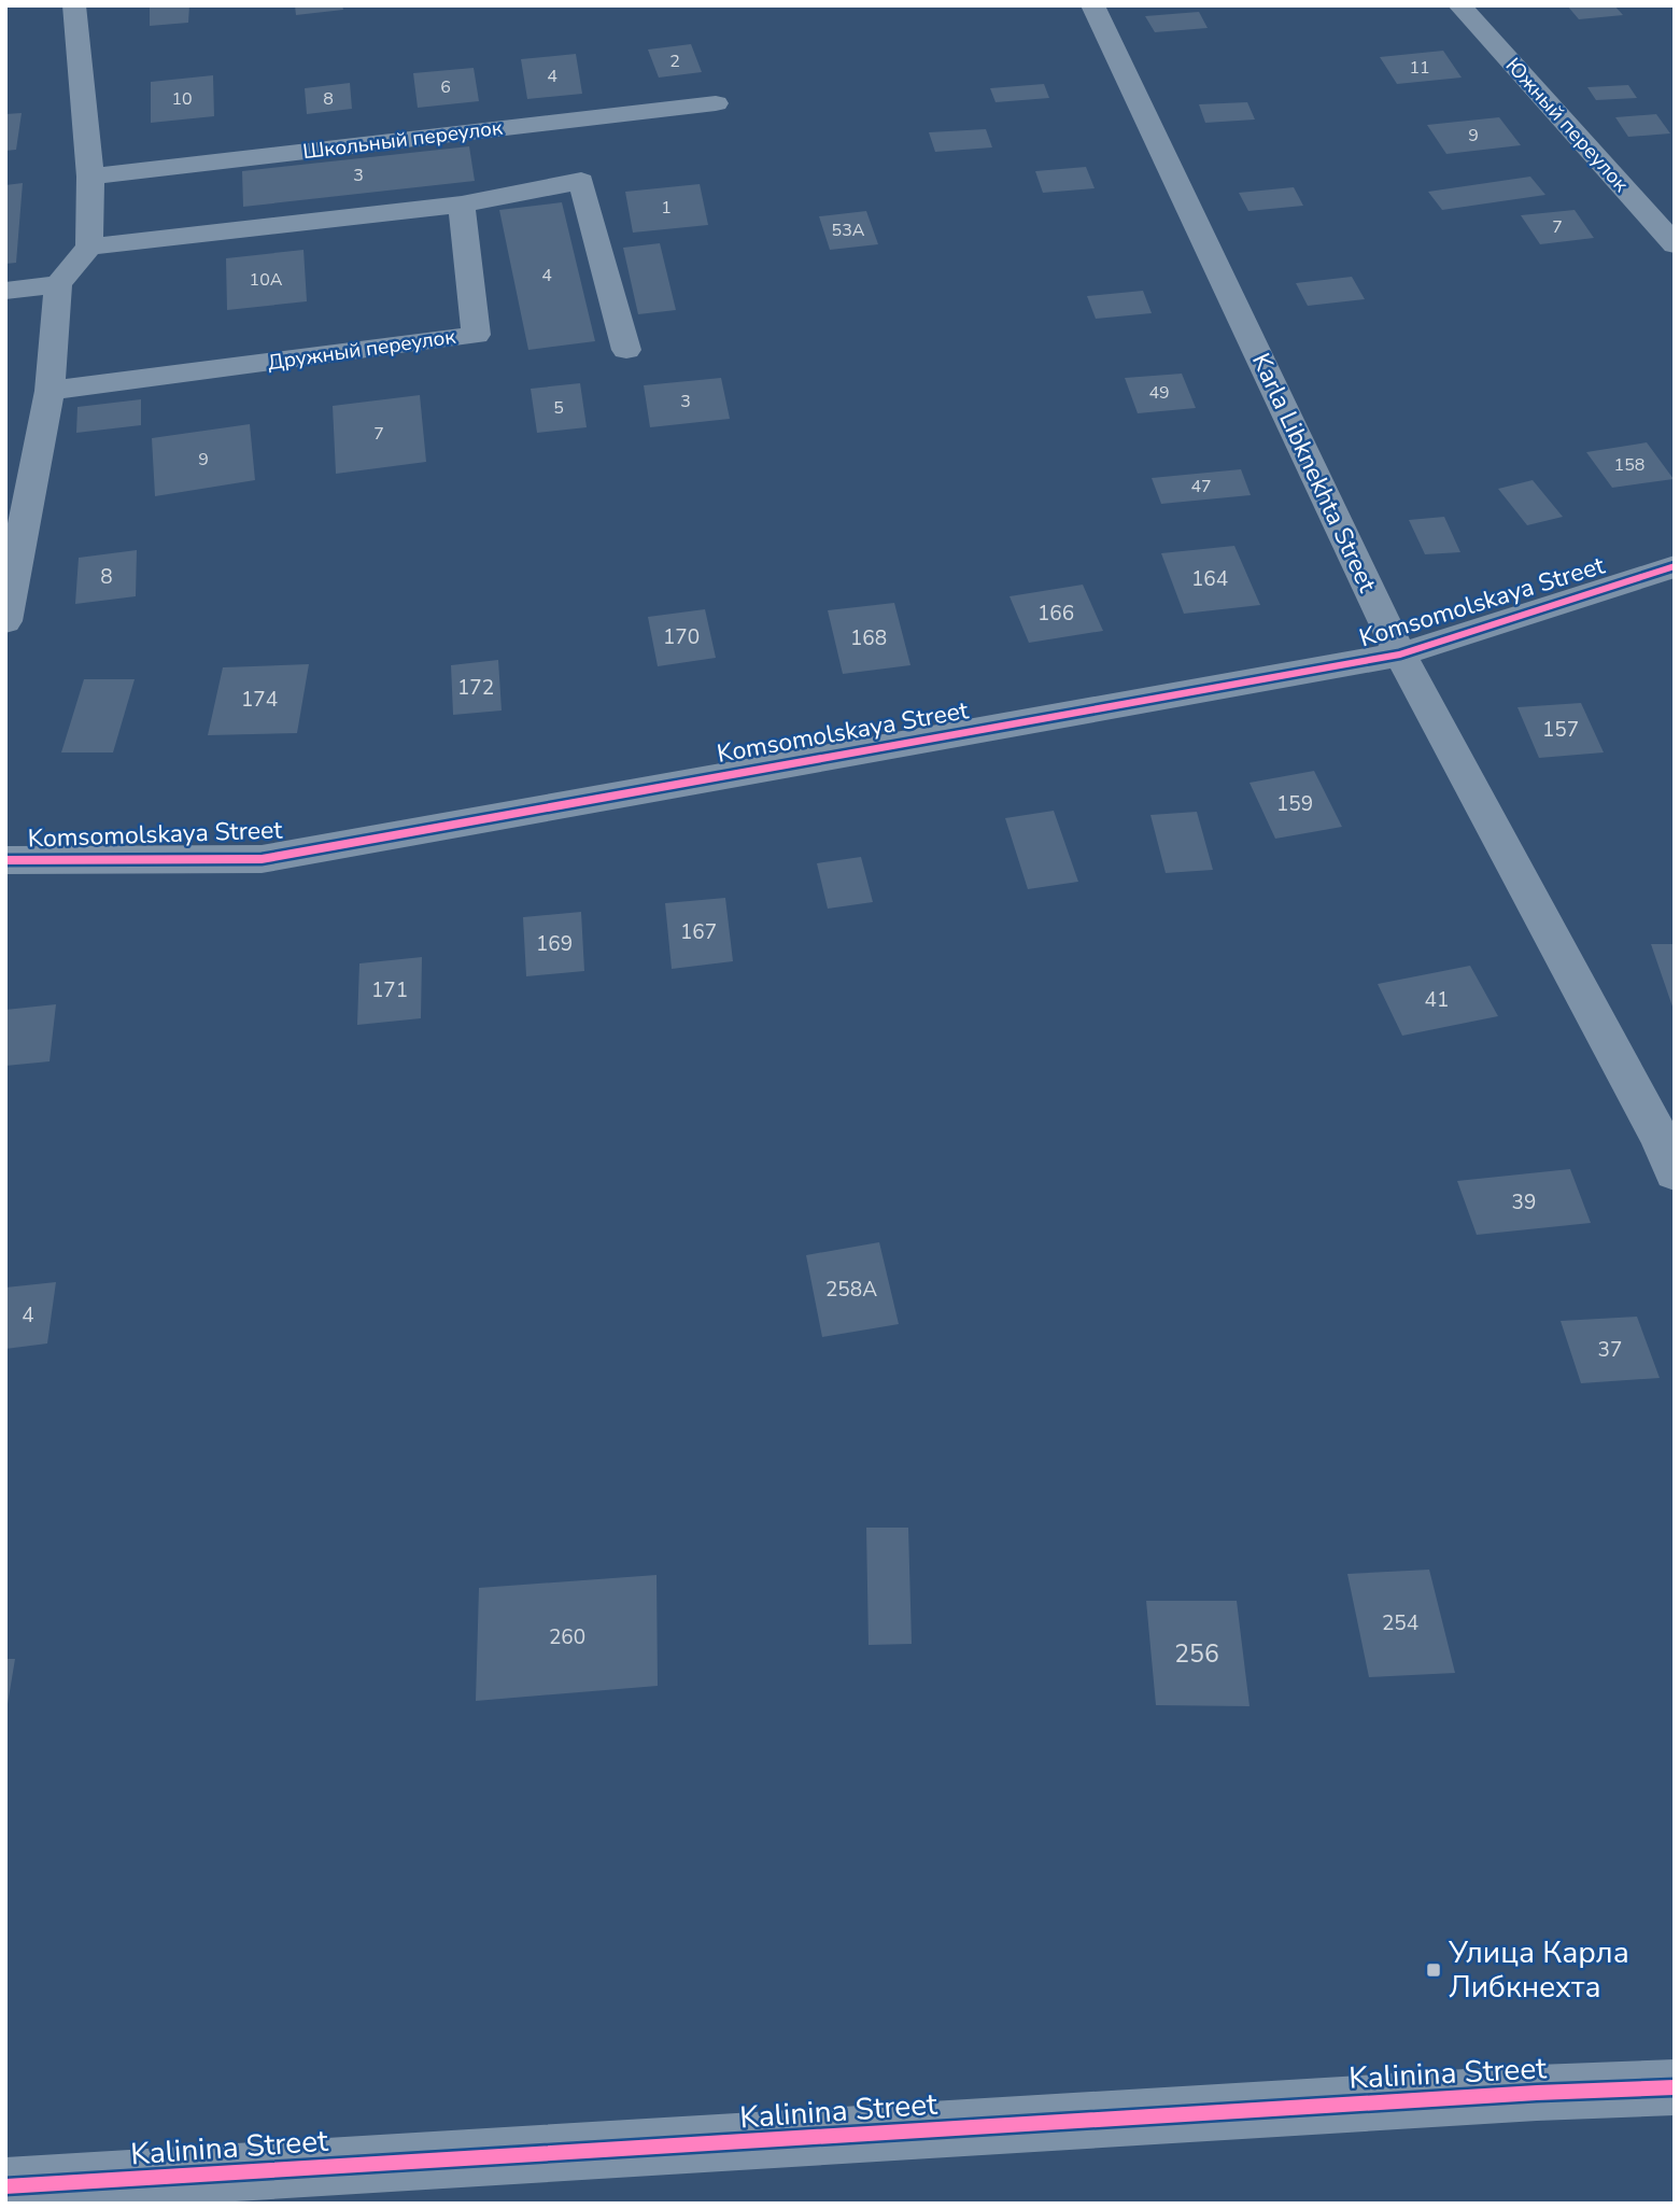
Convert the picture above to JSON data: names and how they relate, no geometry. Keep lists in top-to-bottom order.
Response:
{
  "streets": {
    "street": [
      "Южный переулок",
      "Школьный переулок",
      "Дружный переулок",
      "Karla Libknekhta Street",
      "Komsomolskaya Street",
      "Kalinina Street"
    ]
  },
  "crossings": [
    ["Karla Libknekhta Street", "Komsomolskaya Street"]
  ],
  "places": {
    "transit": ["Улица Карла Либкнехта"]
  },
  "house_numbers": [
    "2",
    "11",
    "4",
    "6",
    "10",
    "8",
    "9",
    "3",
    "1",
    "7",
    "53А",
    "4",
    "10А",
    "49",
    "3",
    "5",
    "7",
    "9",
    "158",
    "47",
    "8",
    "164",
    "166",
    "170",
    "168",
    "172",
    "174",
    "157",
    "159",
    "167",
    "169",
    "171",
    "41",
    "39",
    "258А",
    "4",
    "37",
    "254",
    "260",
    "256"
  ]
}
